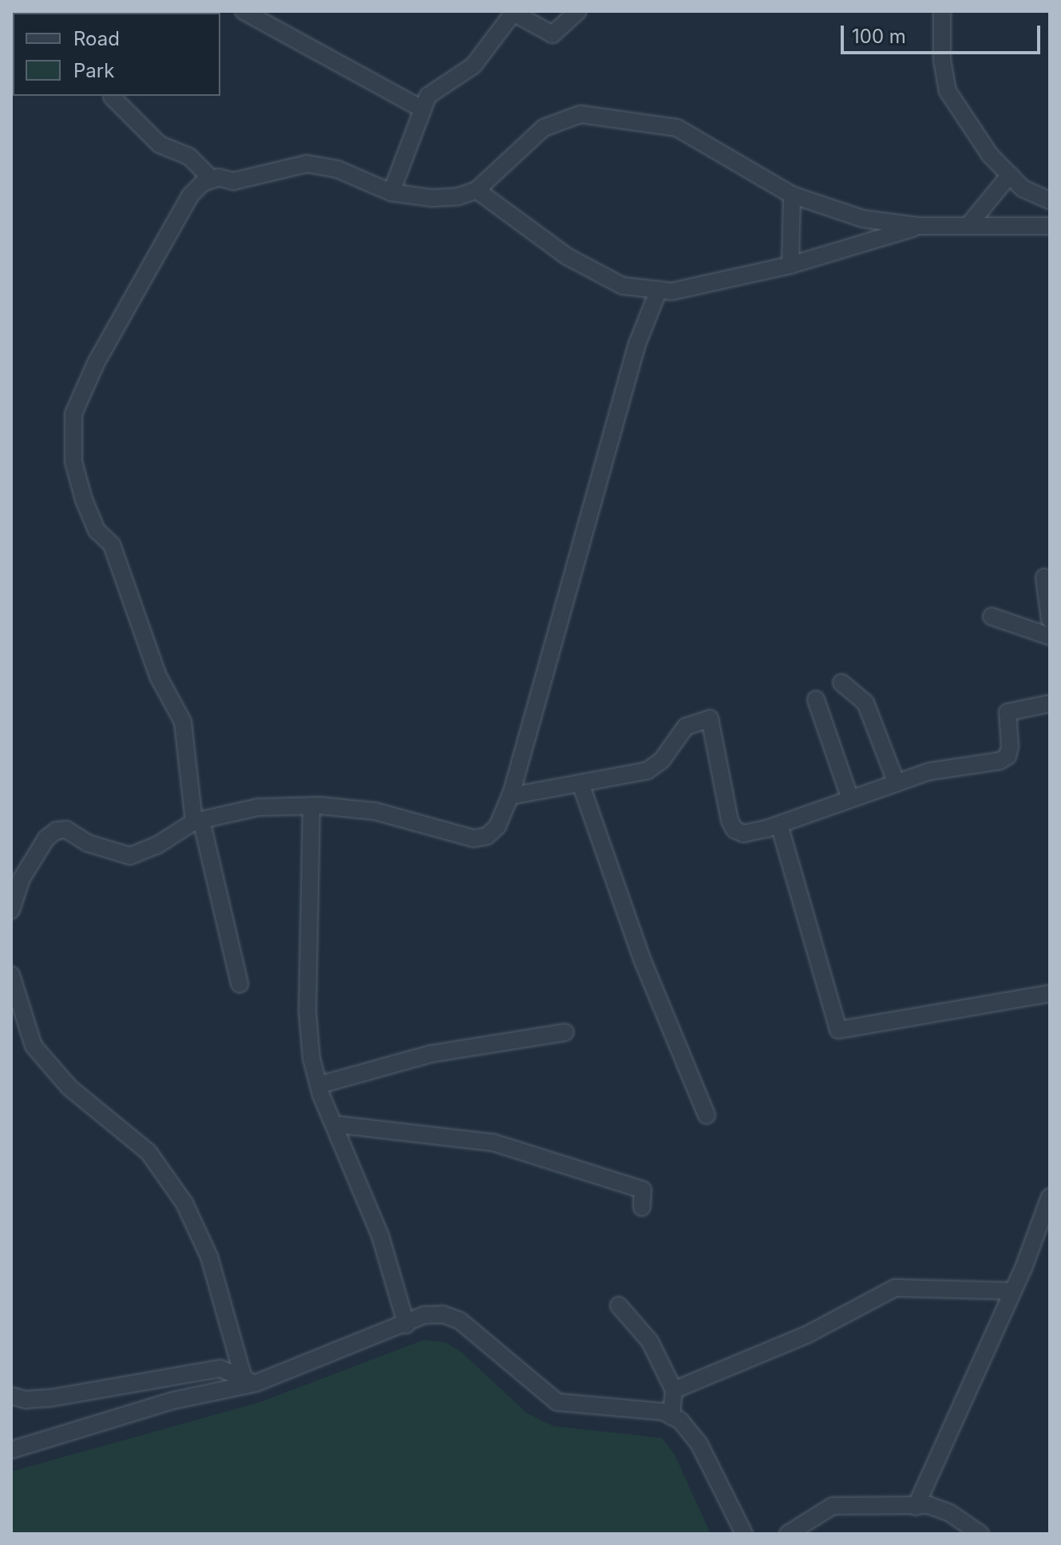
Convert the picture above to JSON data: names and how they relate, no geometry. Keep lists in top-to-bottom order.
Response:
{
  "legend": ["Road", "Park"],
  "scale_bar": "100 m"
}
